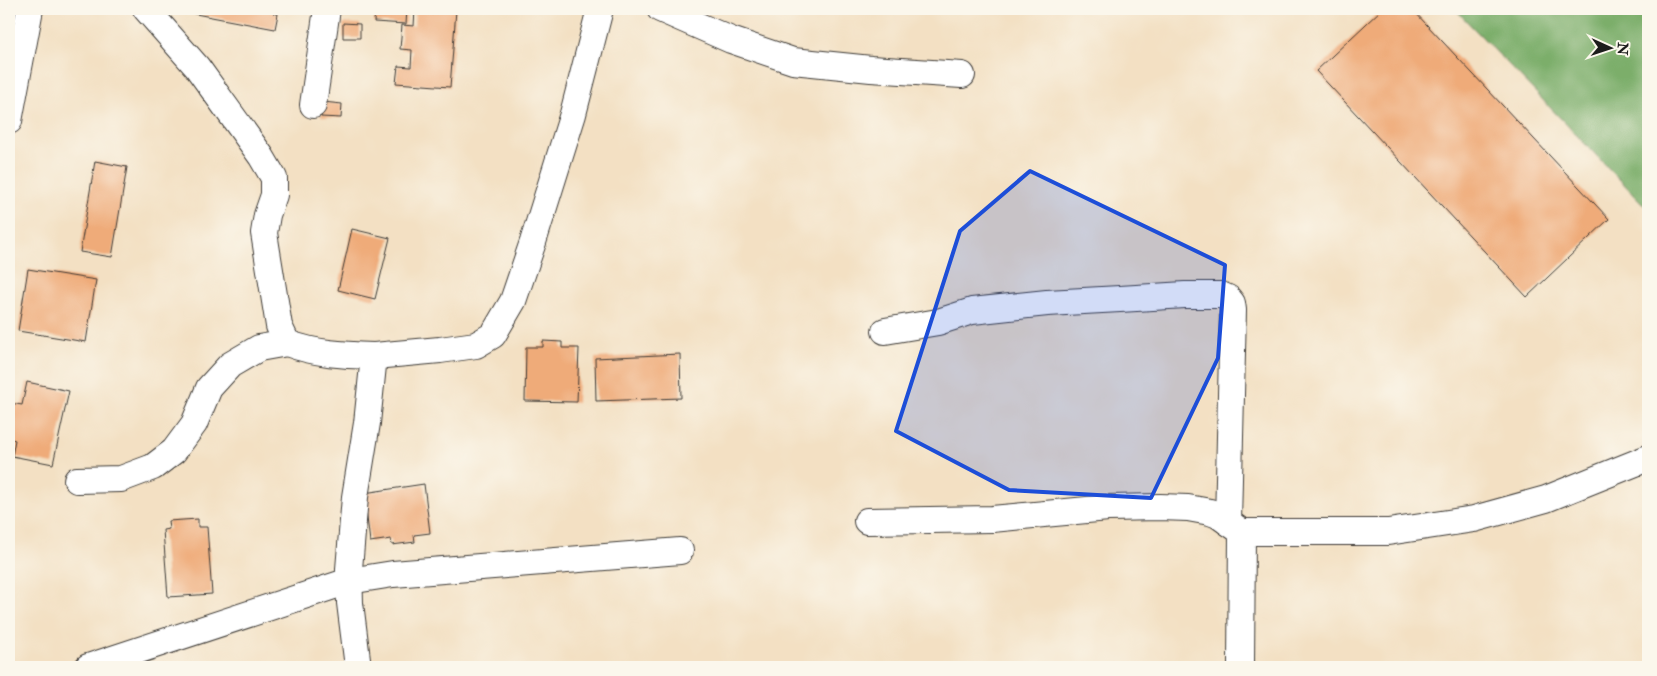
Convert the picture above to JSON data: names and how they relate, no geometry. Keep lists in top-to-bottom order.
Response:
{
  "north": "right"
}
